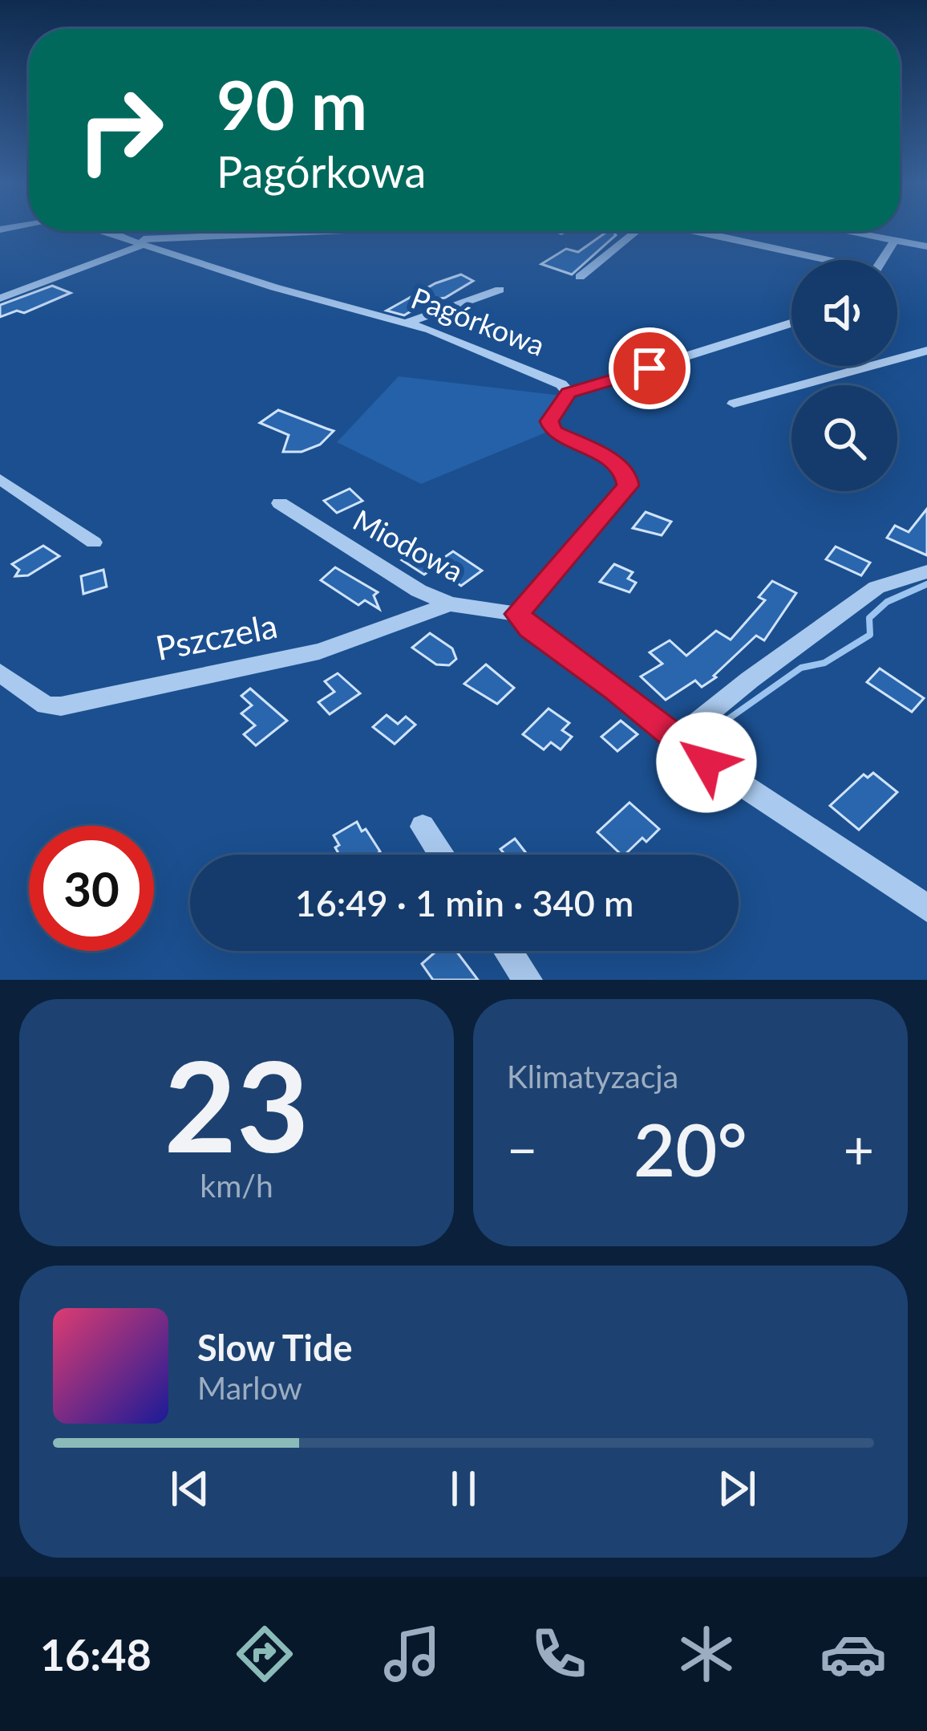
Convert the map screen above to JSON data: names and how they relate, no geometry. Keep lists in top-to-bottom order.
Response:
{
  "streets": {
    "street": ["Pagórkowa", "Miodowa", "Pszczela"]
  },
  "crossings": [
    ["Miodowa", "Pszczela"]
  ],
  "page": {
    "turn": ["90 m", "Pagórkowa"],
    "limit": "30",
    "trip": "16:49 · 1 min · 340 m",
    "tile": [
      ["23", "km/h"],
      "Klimatyzacja"
    ],
    "heat": ["−", "20°", "+"],
    "song": ["Slow Tide", "Marlow"],
    "tabs": "16:48"
  }
}
